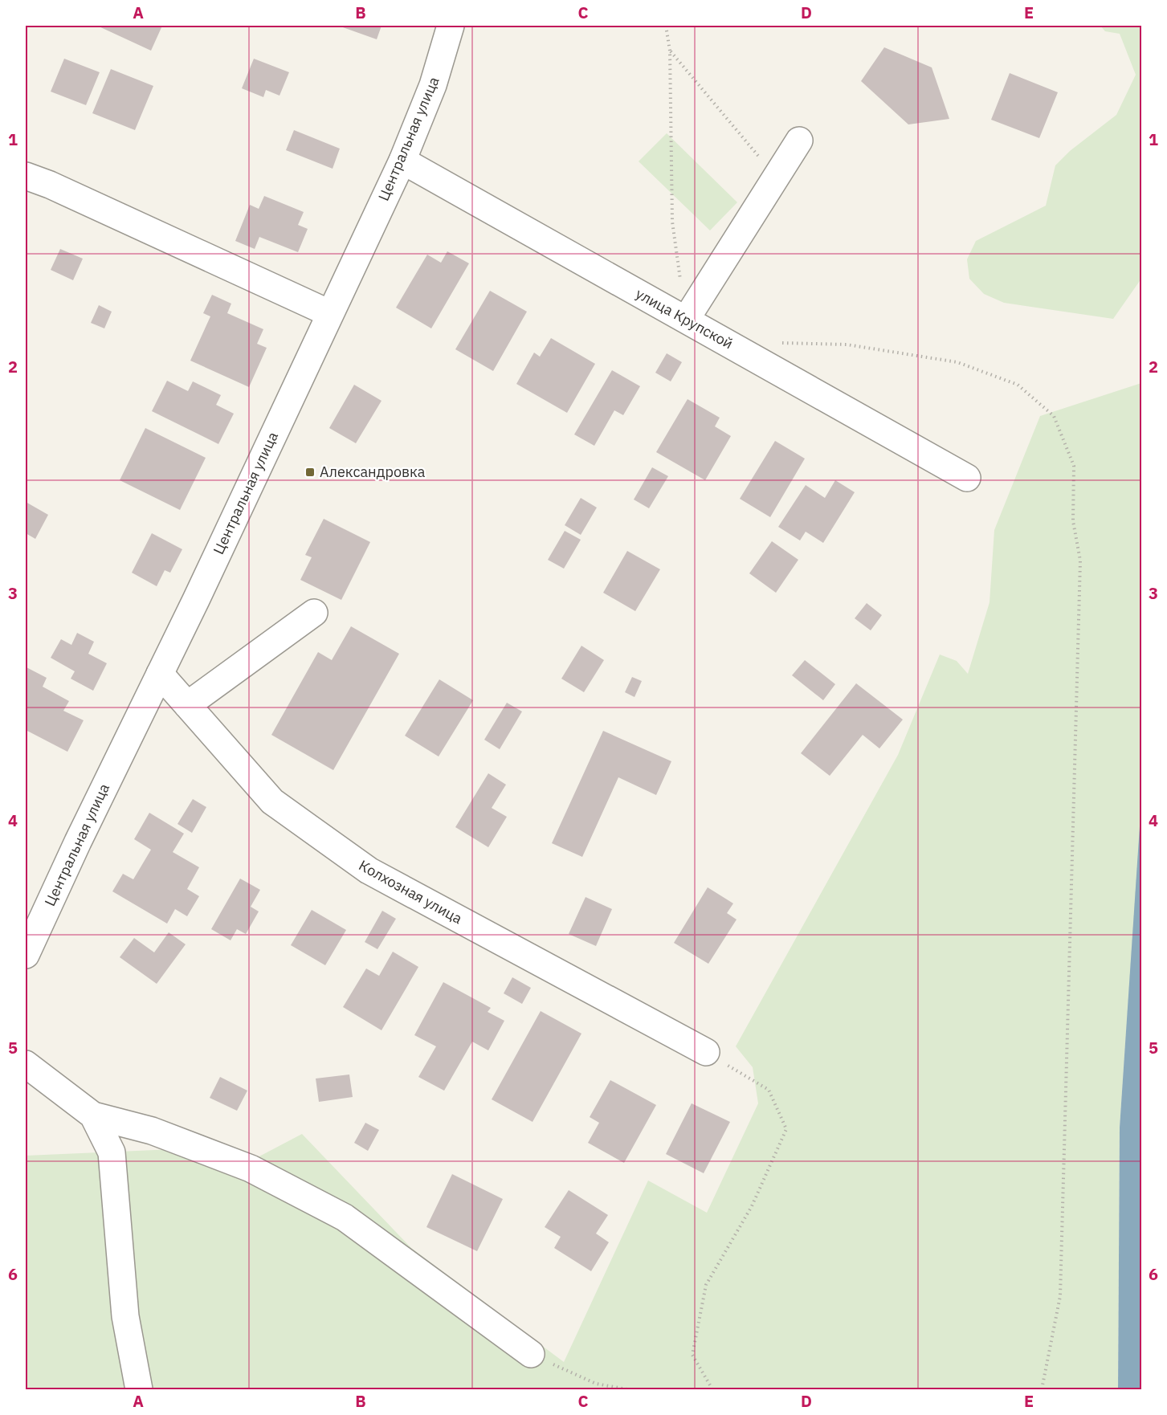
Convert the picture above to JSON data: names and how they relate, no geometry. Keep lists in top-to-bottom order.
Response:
{
  "streets": {
    "street": ["Центральная улица", "улица Крупской", "Колхозная улица"]
  },
  "crossings": [
    ["Центральная улица", "улица Крупской"],
    ["Центральная улица", "Колхозная улица"]
  ],
  "places": {
    "transit": ["Александровка"]
  },
  "grid": {
    "columns": [
      "A",
      "B",
      "C",
      "D",
      "E"
    ],
    "rows": [
      "1",
      "2",
      "3",
      "4",
      "5",
      "6"
    ]
  }
}
